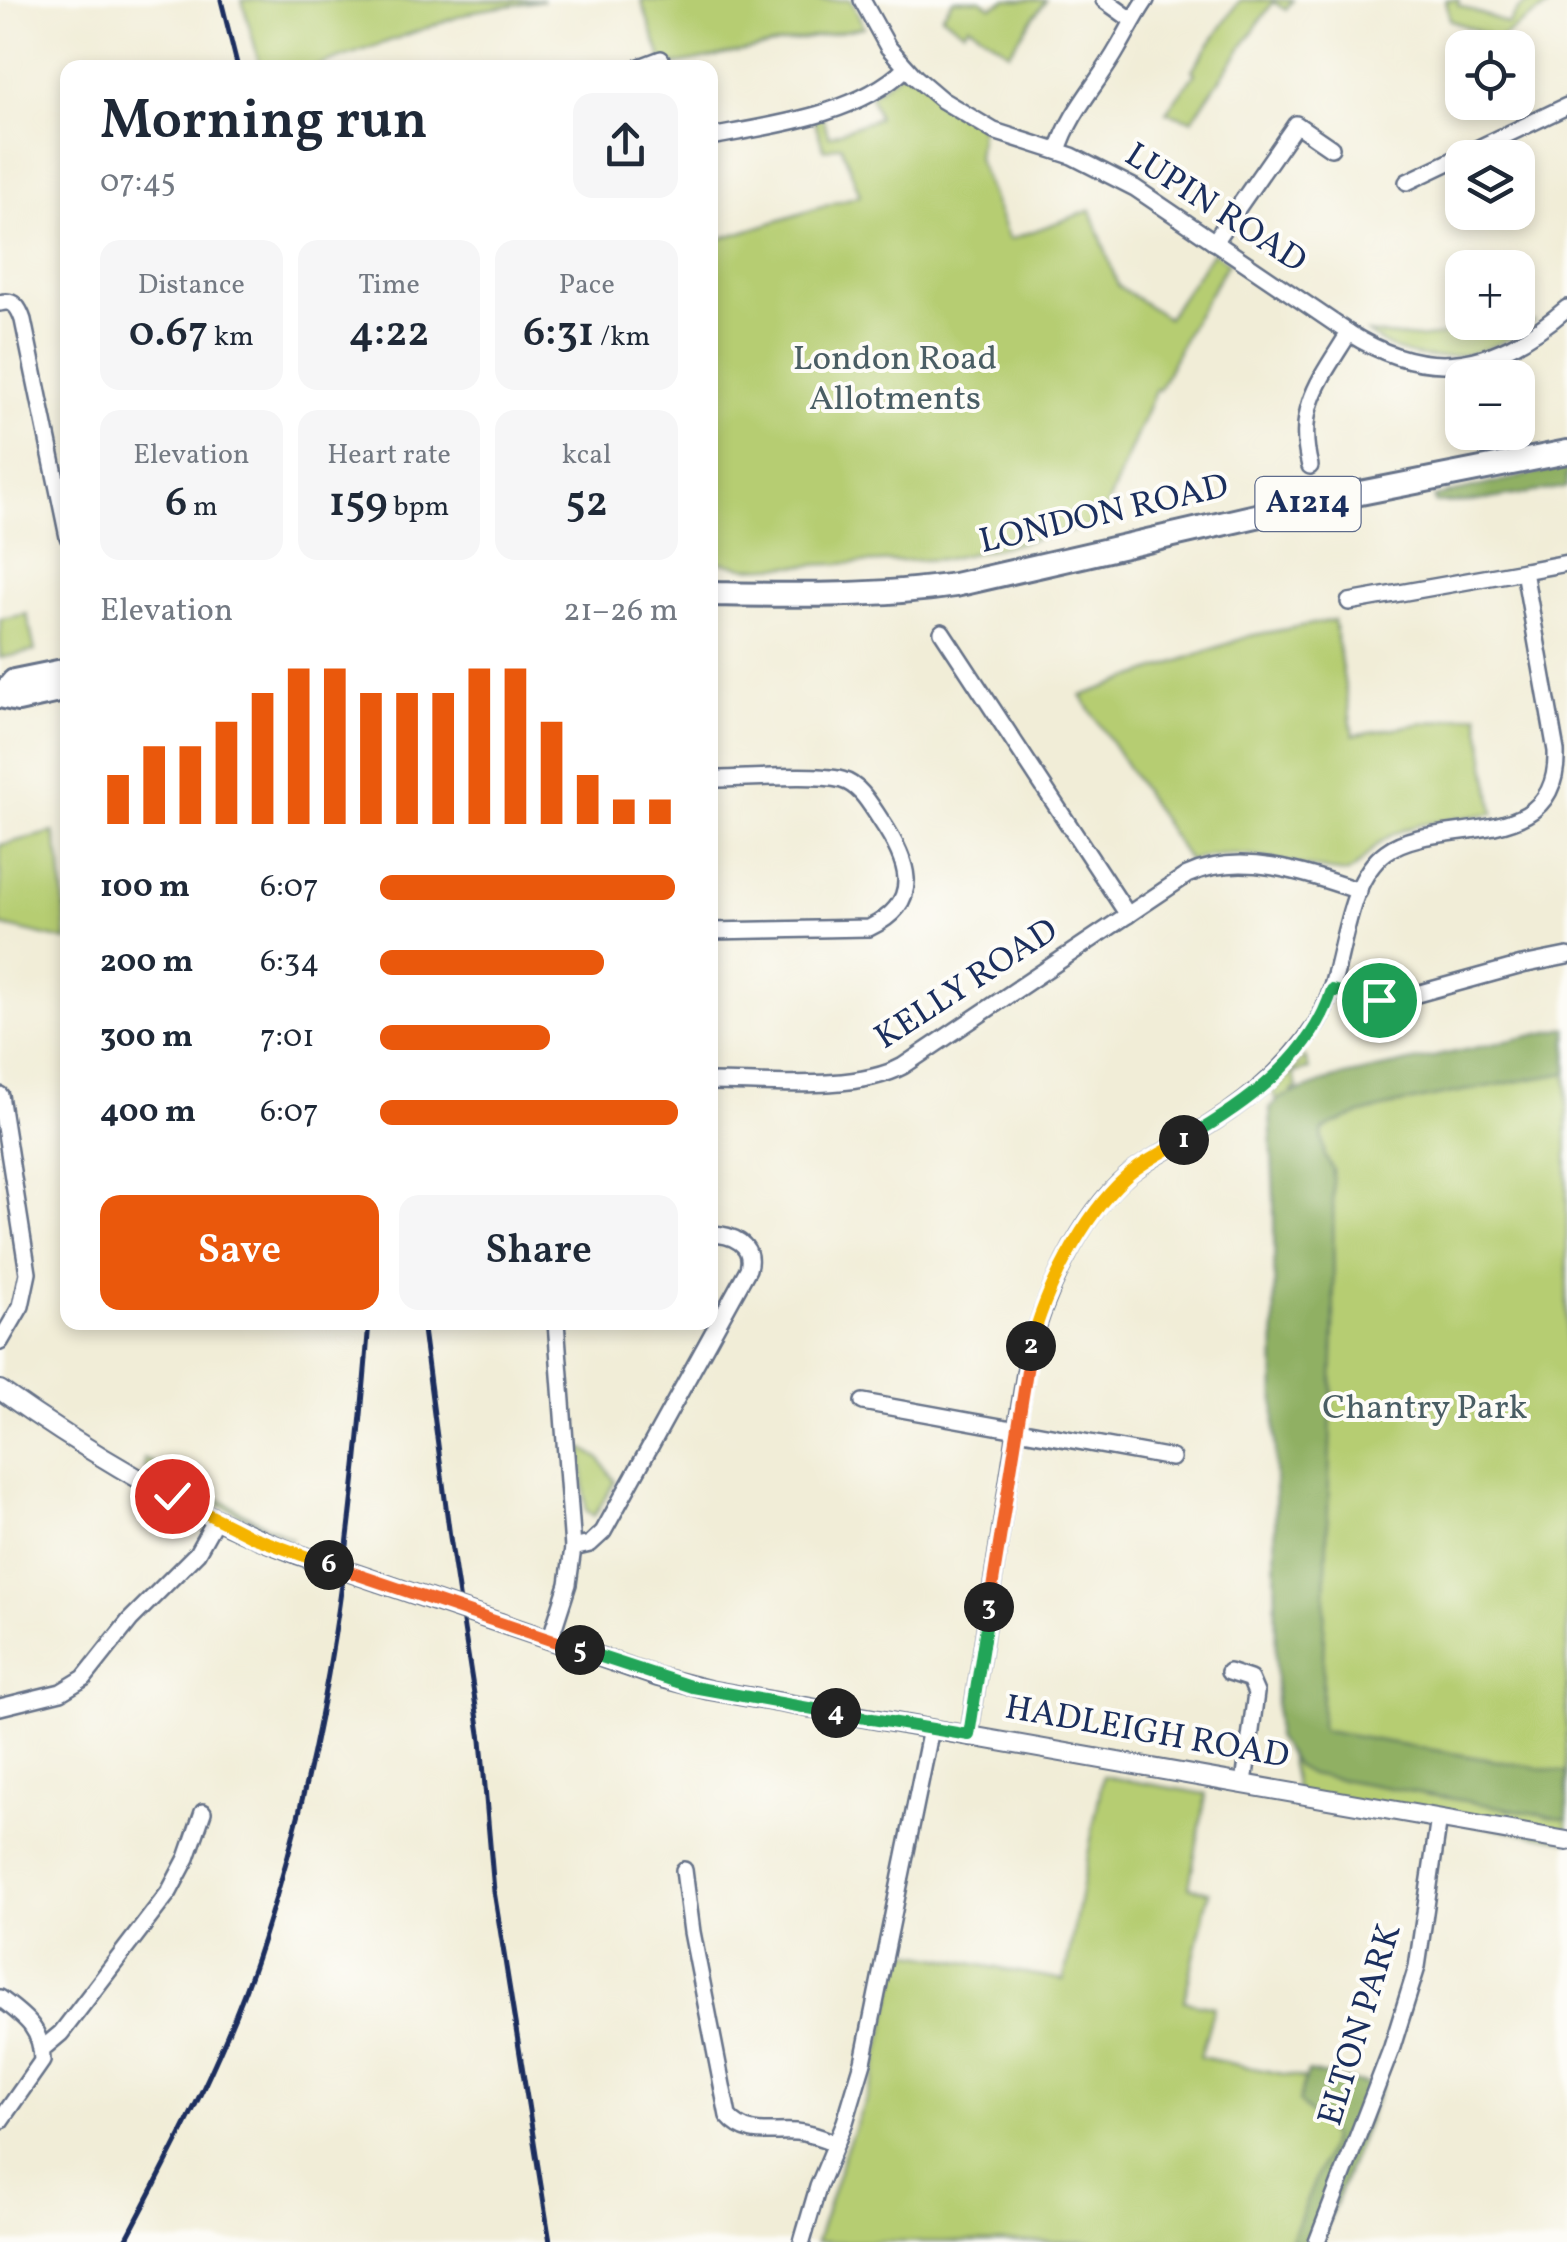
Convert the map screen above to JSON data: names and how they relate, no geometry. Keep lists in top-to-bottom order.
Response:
{
  "streets": {
    "main road": ["A1214", "LONDON ROAD"],
    "street": [
      "LUPIN ROAD",
      "KELLY ROAD",
      "HADLEIGH ROAD",
      "ELTON PARK"
    ]
  },
  "crossings": [
    ["HADLEIGH ROAD", "ELTON PARK"]
  ],
  "parks": ["London Road Allotments", "Chantry Park"],
  "page": {
    "map_buttons": ["+", "−"],
    "heading": ["Morning run", "07:45"],
    "stats": [
      ["Distance", "0.67 km"],
      ["Time", "4:22"],
      ["Pace", "6:31 /km"],
      ["Elevation", "6 m"],
      ["Heart rate", "159 bpm"],
      ["kcal", "52"]
    ],
    "chart": ["Elevation", "21–26 m"],
    "list": [
      {
        "name": "100 m",
        "note": "6:07"
      },
      {
        "name": "200 m",
        "note": "6:34"
      },
      {
        "name": "300 m",
        "note": "7:01"
      },
      {
        "name": "400 m",
        "note": "6:07"
      }
    ],
    "pins": [
      "1",
      "2",
      "6",
      "3",
      "5",
      "4"
    ],
    "buttons": ["Save", "Share"]
  }
}
